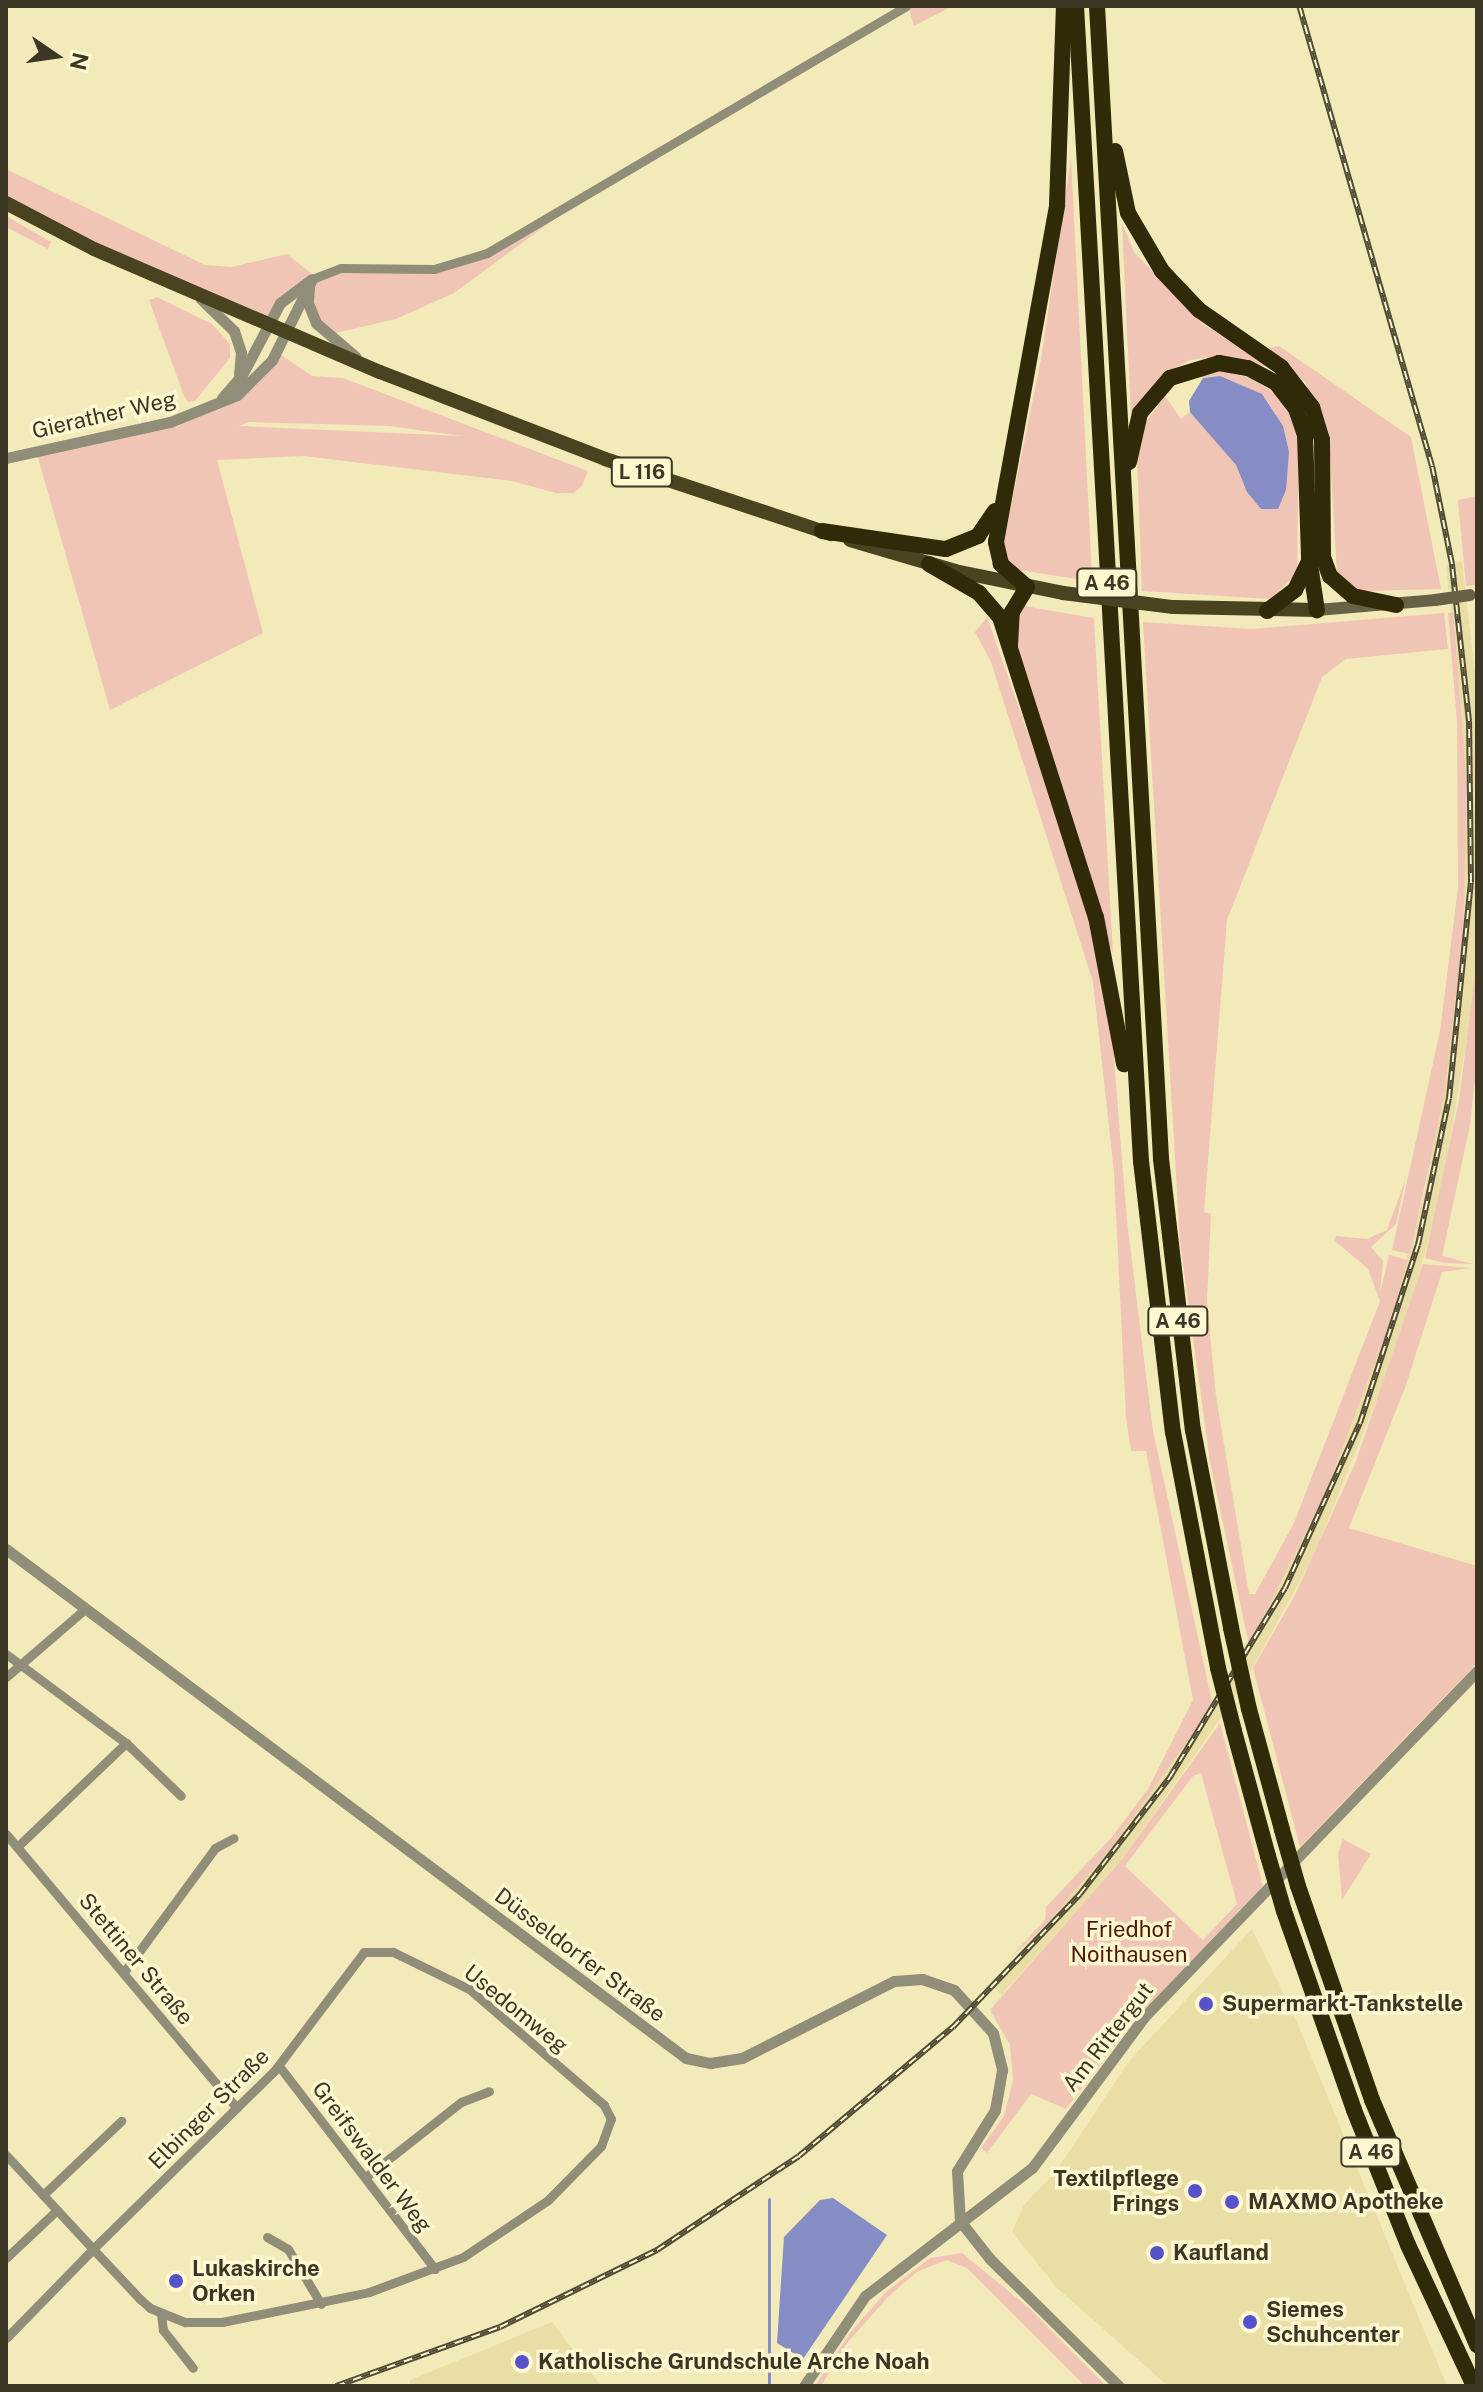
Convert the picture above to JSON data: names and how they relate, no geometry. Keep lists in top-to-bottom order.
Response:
{
  "streets": {
    "highway": ["A 46"],
    "main road": ["L 116"],
    "street": [
      "Gierather Weg",
      "Düsseldorfer Straße",
      "Stettiner Straße",
      "Usedomweg",
      "Am Rittergut",
      "Elbinger Straße",
      "Greifswalder Weg"
    ]
  },
  "crossings": [
    ["Gierather Weg", "L 116"],
    ["Düsseldorfer Straße", "Am Rittergut"],
    ["Stettiner Straße", "Elbinger Straße"],
    ["Usedomweg", "Elbinger Straße"],
    ["Usedomweg", "Greifswalder Weg"],
    ["Elbinger Straße", "Greifswalder Weg"]
  ],
  "parks": ["Friedhof Noithausen"],
  "places": [
    "Supermarkt-Tankstelle",
    "Textilpflege Frings",
    "MAXMO Apotheke",
    "Kaufland",
    "Lukaskirche Orken",
    "Siemes Schuhcenter",
    "Katholische Grundschule Arche Noah"
  ],
  "north": "right"
}
